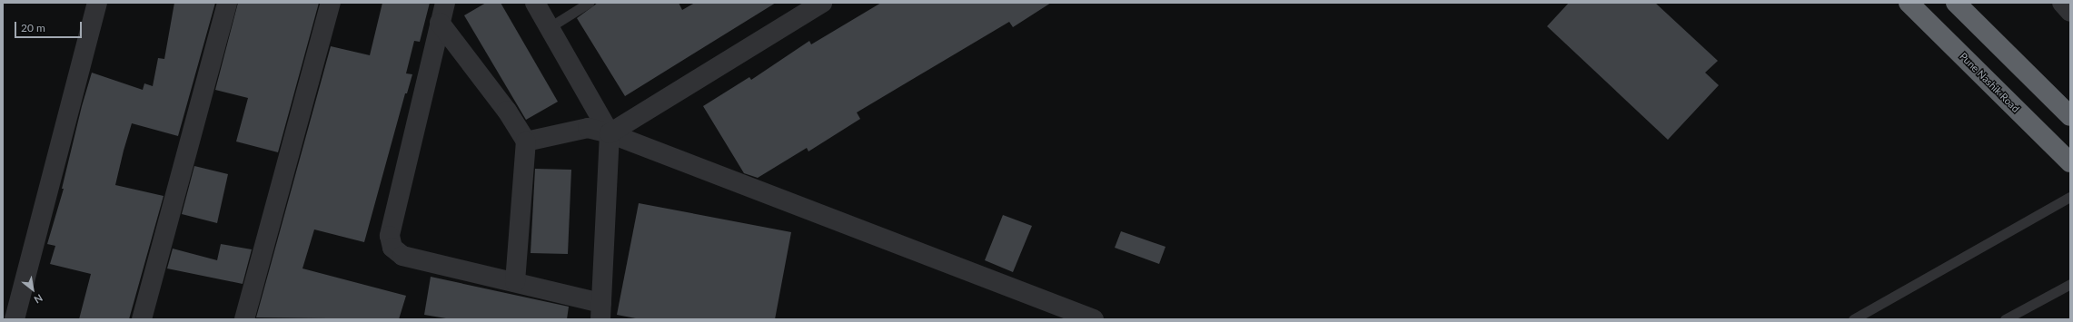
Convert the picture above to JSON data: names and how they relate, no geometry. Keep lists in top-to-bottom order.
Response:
{
  "streets": {
    "highway": ["Pune Nashik Road"]
  },
  "scale_bar": "20 m",
  "north": "bottom right"
}
